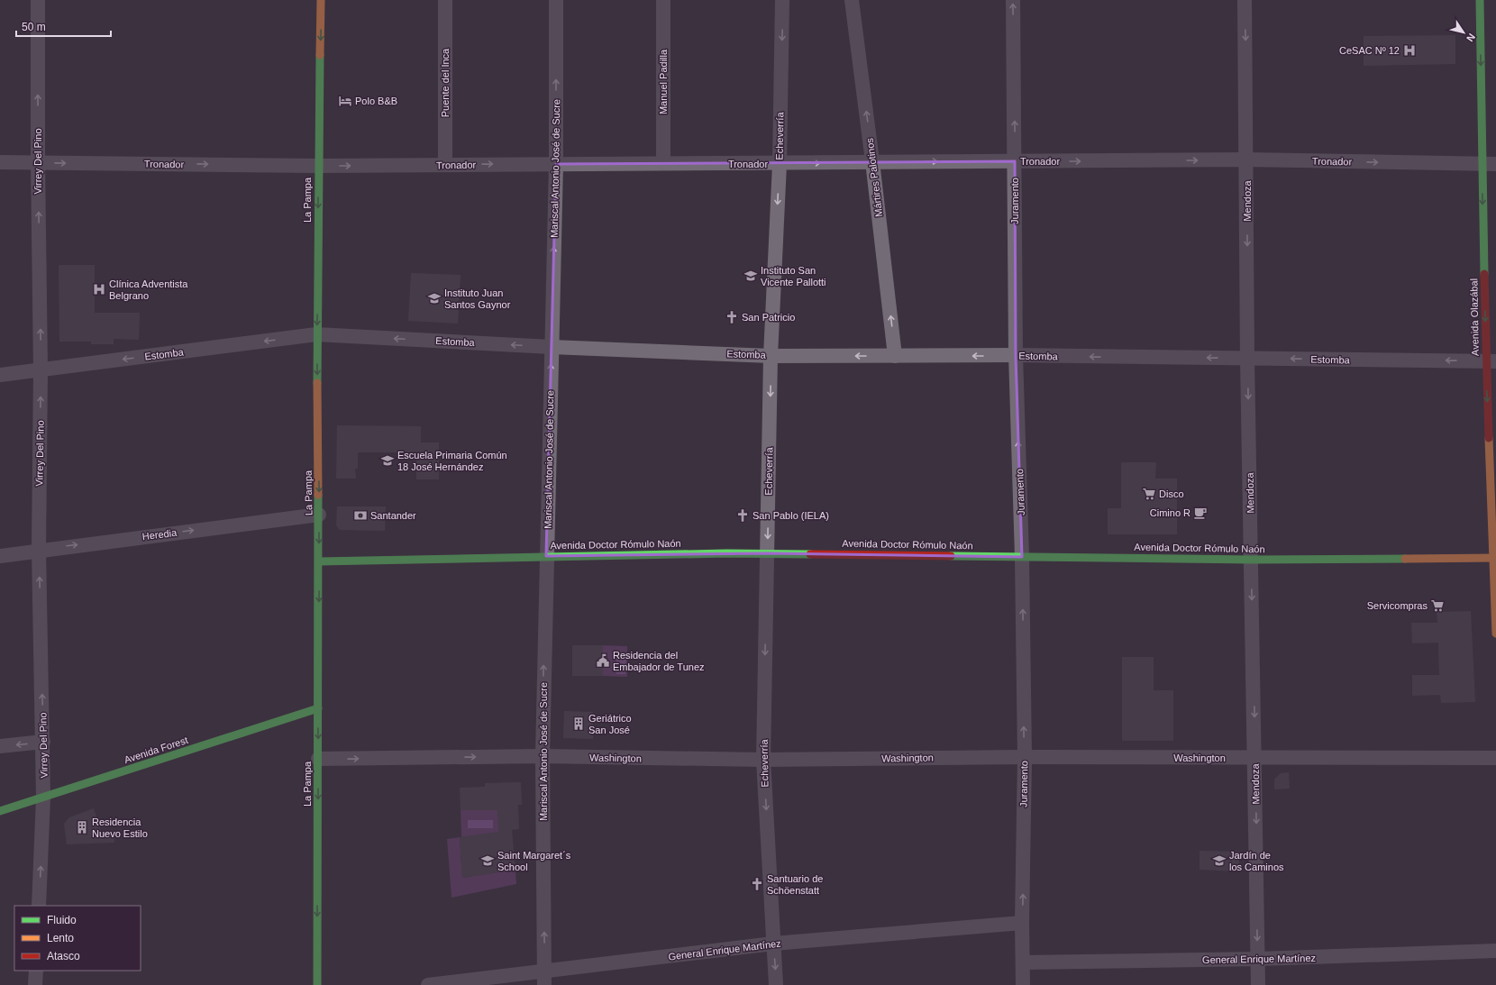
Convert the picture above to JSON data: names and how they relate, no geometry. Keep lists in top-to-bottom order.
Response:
{
  "streets": {
    "street": [
      "Manuel Padilla",
      "Puente del Inca",
      "Echeverría",
      "Virrey Del Pino",
      "Tronador",
      "Mariscal Antonio José de Sucre",
      "Mártires Palotinos",
      "La Pampa",
      "Juramento",
      "Mendoza",
      "Avenida Olazábal",
      "Estomba",
      "Heredia",
      "Avenida Doctor Rómulo Naón",
      "Avenida Forest",
      "Washington",
      "General Enrique Martínez"
    ]
  },
  "crossings": [
    ["Manuel Padilla", "Tronador"],
    ["Puente del Inca", "Tronador"],
    ["Echeverría", "Tronador"],
    ["Echeverría", "Estomba"],
    ["Echeverría", "Avenida Doctor Rómulo Naón"],
    ["Echeverría", "Washington"],
    ["Echeverría", "General Enrique Martínez"],
    ["Virrey Del Pino", "Tronador"],
    ["Virrey Del Pino", "Estomba"],
    ["Virrey Del Pino", "Heredia"],
    ["Virrey Del Pino", "Avenida Forest"],
    ["Tronador", "Mariscal Antonio José de Sucre"],
    ["Tronador", "Mártires Palotinos"],
    ["Tronador", "La Pampa"],
    ["Tronador", "Juramento"],
    ["Tronador", "Mendoza"],
    ["Tronador", "Avenida Olazábal"],
    ["Mariscal Antonio José de Sucre", "Estomba"],
    ["Mariscal Antonio José de Sucre", "Avenida Doctor Rómulo Naón"],
    ["Mariscal Antonio José de Sucre", "Washington"],
    ["Mariscal Antonio José de Sucre", "General Enrique Martínez"],
    ["Mártires Palotinos", "Estomba"],
    ["La Pampa", "Estomba"],
    ["La Pampa", "Heredia"],
    ["La Pampa", "Avenida Doctor Rómulo Naón"],
    ["La Pampa", "Avenida Forest"],
    ["La Pampa", "Washington"],
    ["Juramento", "Estomba"],
    ["Juramento", "Avenida Doctor Rómulo Naón"],
    ["Juramento", "Washington"],
    ["Juramento", "General Enrique Martínez"],
    ["Mendoza", "Estomba"],
    ["Mendoza", "Avenida Doctor Rómulo Naón"],
    ["Mendoza", "Washington"],
    ["Mendoza", "General Enrique Martínez"],
    ["Avenida Olazábal", "Estomba"],
    ["Avenida Olazábal", "Avenida Doctor Rómulo Naón"]
  ],
  "one_way": [
    "Echeverría",
    "Virrey Del Pino",
    "Tronador",
    "Mariscal Antonio José de Sucre",
    "Mártires Palotinos",
    "La Pampa",
    "Juramento",
    "Mendoza",
    "Avenida Olazábal",
    "Estomba",
    "Heredia"
  ],
  "places": {
    "hospital": ["CeSAC Nº 12", "Clínica Adventista Belgrano"],
    "hotel": ["Polo B&B"],
    "school or university": [
      "Instituto San Vicente Pallotti",
      "Instituto Juan Santos Gaynor",
      "Escuela Primaria Común 18 José Hernández",
      "Saint Margaret´s School",
      "Jardín de los Caminos"
    ],
    "church": ["San Patricio", "San Pablo (IELA)", "Santuario de Schöenstatt"],
    "supermarket": ["Disco", "Servicompras"],
    "cafe": ["Cimino R"],
    "bank": ["Santander"],
    "public building": ["Residencia del Embajador de Tunez"],
    "building": ["Geriátrico San José", "Residencia Nuevo Estilo"]
  },
  "legend": ["Fluido", "Lento", "Atasco"],
  "scale_bar": "50 m",
  "north": "bottom right"
}
